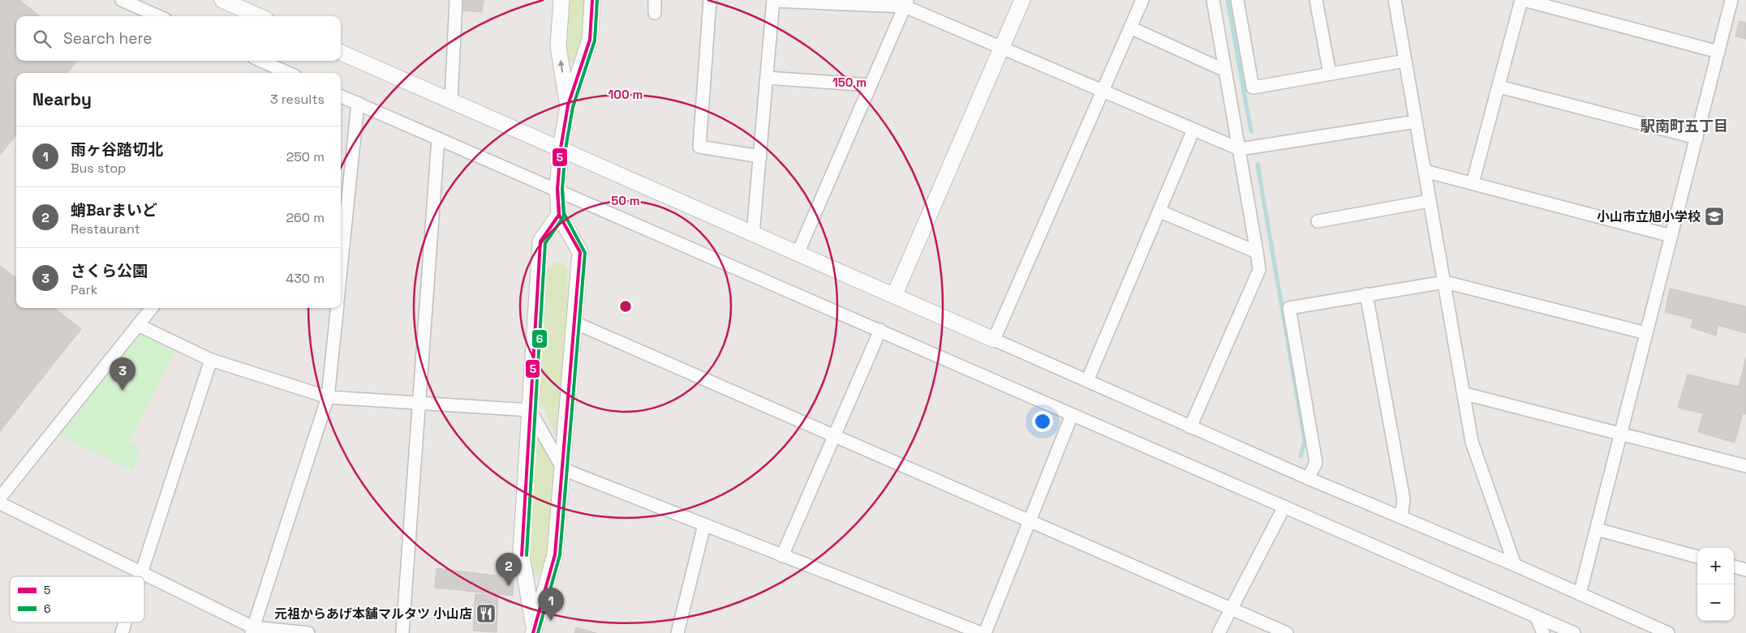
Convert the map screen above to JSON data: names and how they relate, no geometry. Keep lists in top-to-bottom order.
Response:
{
  "districts": ["駅南町五丁目"],
  "places": {
    "school or university": ["小山市立旭小学校"],
    "restaurant": ["元祖からあげ本舗マルタツ 小山店"]
  },
  "lines": ["transit line 5", "transit line 6"],
  "legend": ["5", "6"],
  "page": {
    "search": "Search here",
    "heading": ["Nearby", "3 results"],
    "list": [
      {
        "mark": "1",
        "name": "雨ヶ谷踏切北",
        "note": "Bus stop",
        "value": "250 m"
      },
      {
        "mark": "2",
        "name": "蛸Barまいど",
        "note": "Restaurant",
        "value": "260 m"
      },
      {
        "mark": "3",
        "name": "さくら公園",
        "note": "Park",
        "value": "430 m"
      }
    ],
    "pins": ["3", "2", "1"],
    "map_buttons": ["+", "−"]
  },
  "rings": ["150 m", "100 m", "50 m"]
}
